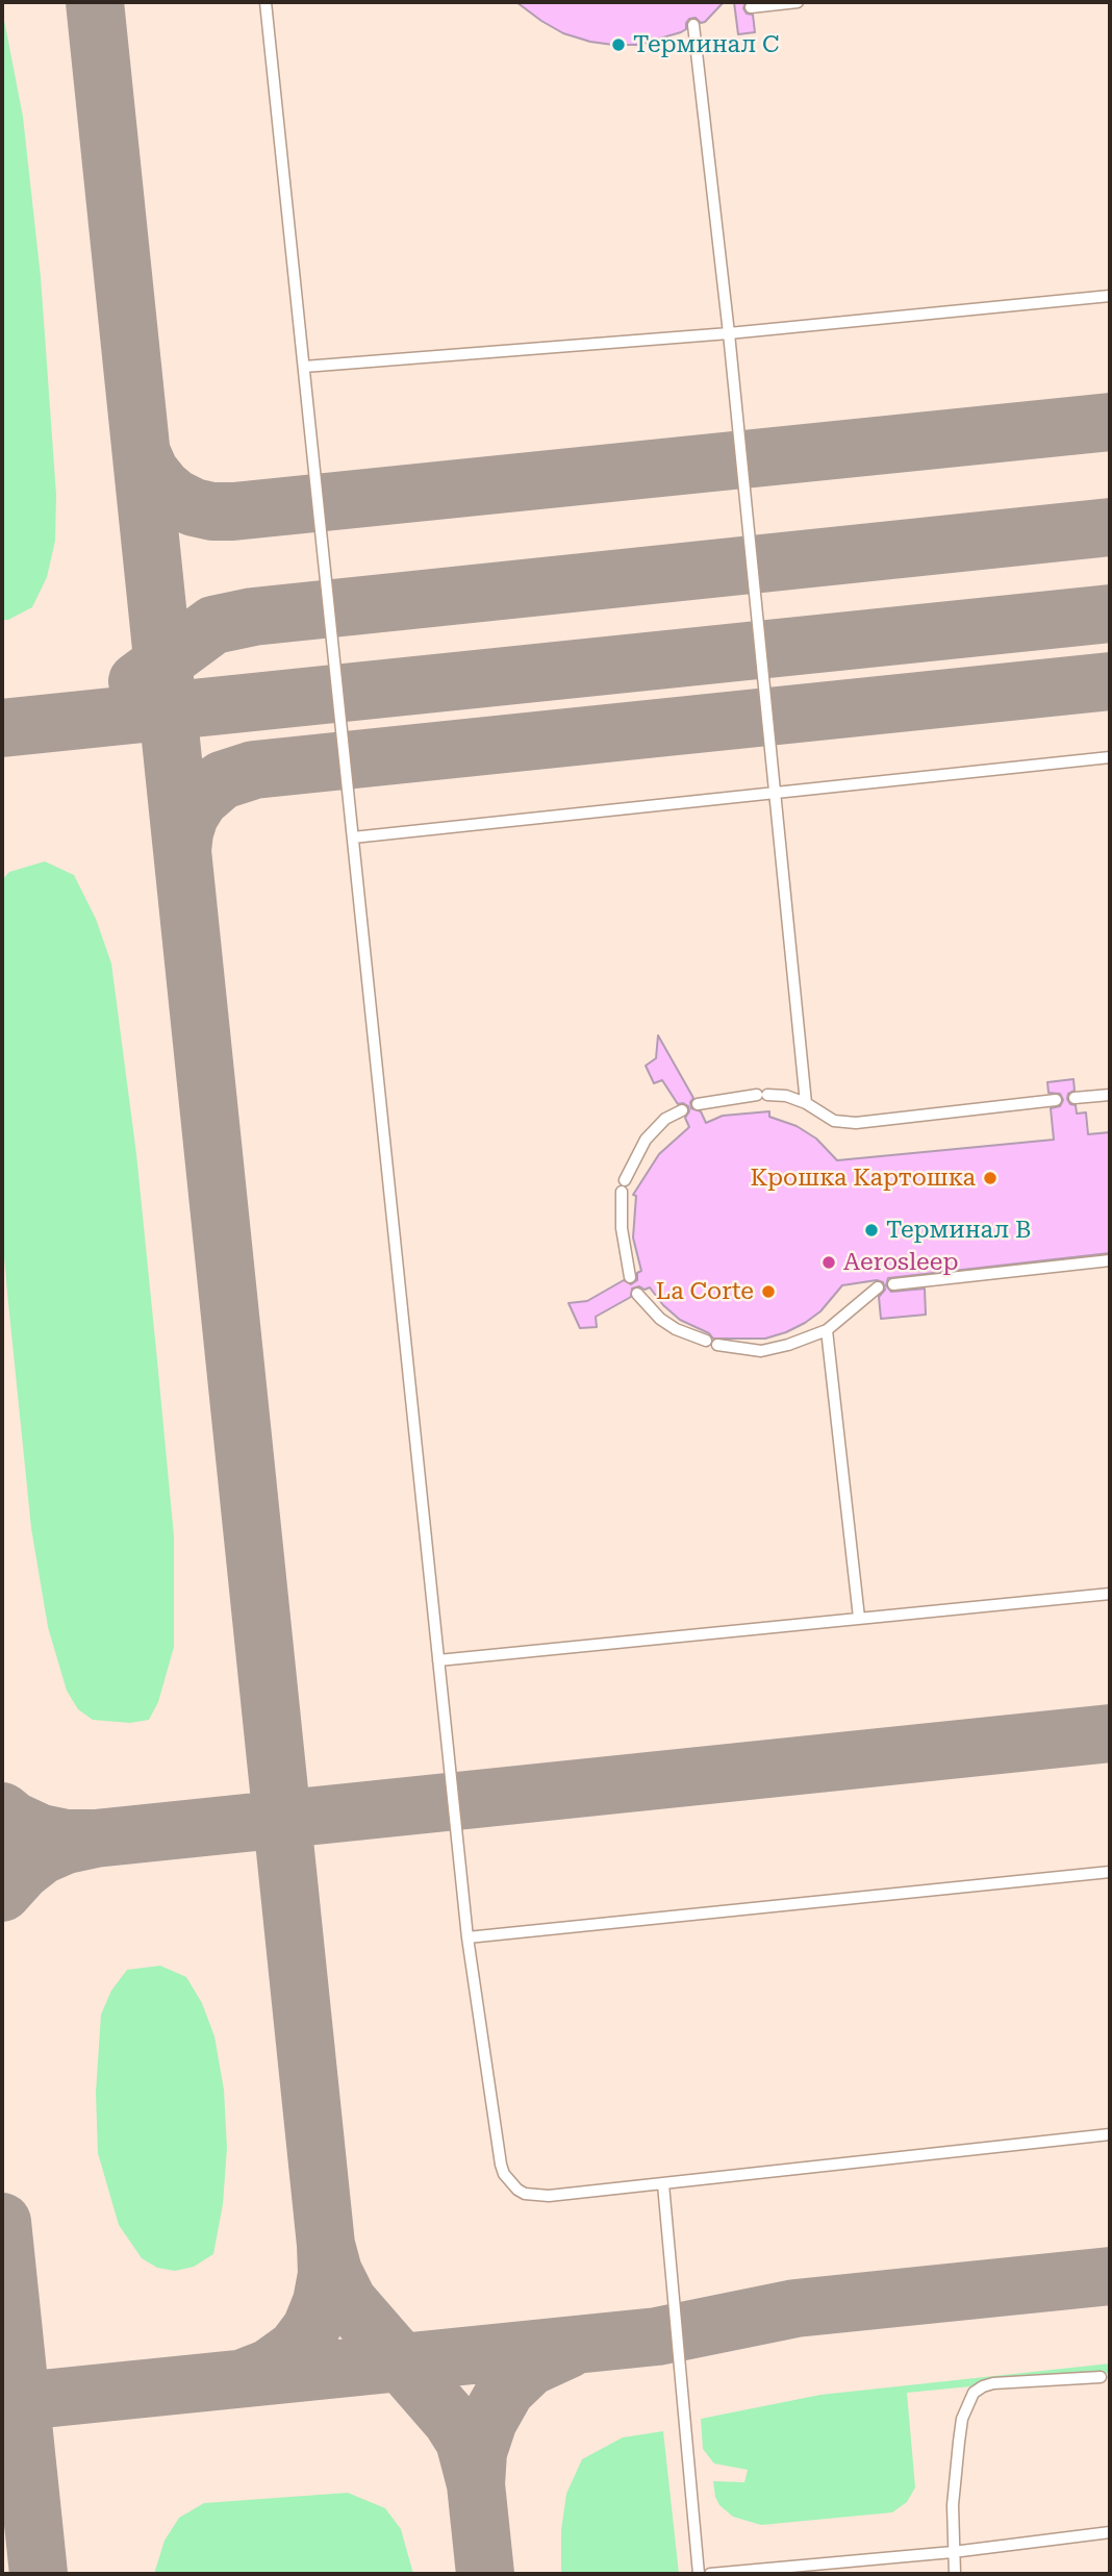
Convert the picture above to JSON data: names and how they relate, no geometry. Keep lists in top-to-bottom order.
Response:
{
  "places": [
    "Терминал C",
    "Крошка Картошка",
    "Терминал B",
    "Aerosleep",
    "La Corte"
  ]
}
